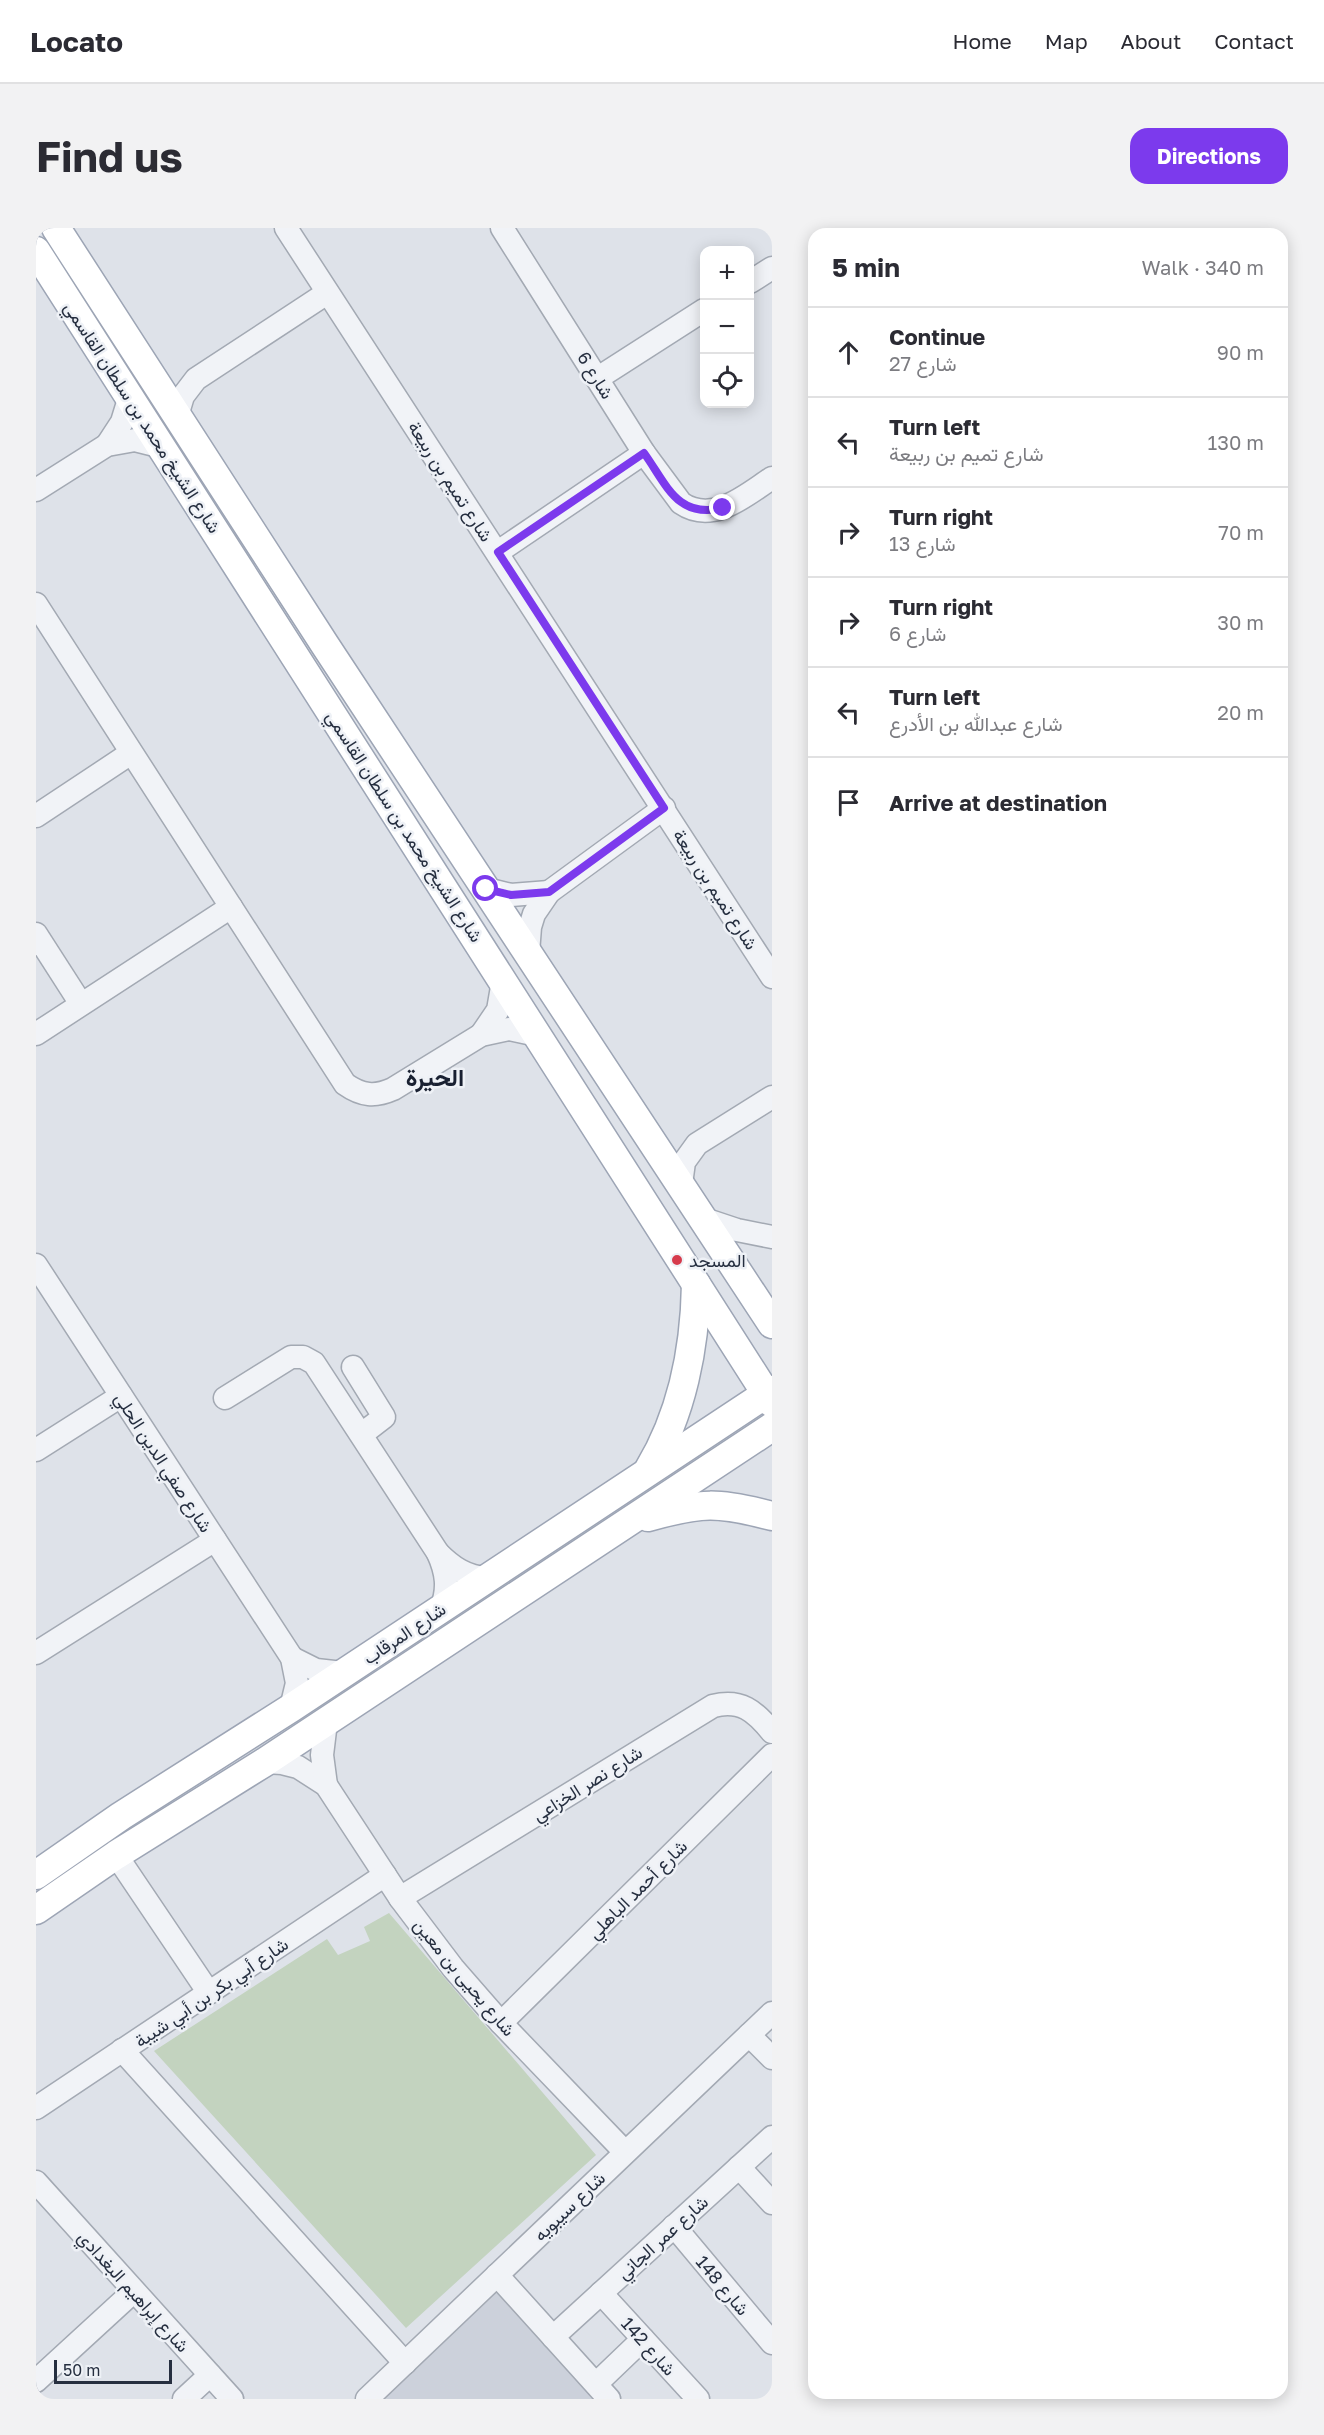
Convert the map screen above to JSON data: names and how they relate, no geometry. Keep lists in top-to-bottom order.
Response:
{
  "streets": {
    "main road": ["شارع الشيخ محمد بن سلطان القاسمي", "شارع المرقاب"],
    "street": [
      "شارع 6",
      "شارع تميم بن ربيعة",
      "شارع صفي الدين الحلي",
      "شارع نصر الخزاعي",
      "شارع أحمد الباهلي",
      "شارع يحيى بن معين",
      "شارع أبي بكر بن أبي شيبة",
      "شارع سيبويه",
      "شارع عمر الجاني",
      "شارع 148",
      "شارع إبراهيم البغدادي",
      "شارع 142"
    ]
  },
  "crossings": [
    ["شارع الشيخ محمد بن سلطان القاسمي", "شارع المرقاب"],
    ["شارع صفي الدين الحلي", "شارع المرقاب"],
    ["شارع المرقاب", "شارع يحيى بن معين"],
    ["شارع نصر الخزاعي", "شارع يحيى بن معين"],
    ["شارع أحمد الباهلي", "شارع يحيى بن معين"],
    ["شارع يحيى بن معين", "شارع أبي بكر بن أبي شيبة"],
    ["شارع يحيى بن معين", "شارع سيبويه"],
    ["شارع عمر الجاني", "شارع 148"],
    ["شارع عمر الجاني", "شارع 142"]
  ],
  "districts": ["الحيرة"],
  "places": ["المسجد"],
  "scale_bar": "50 m",
  "page": {
    "header": "Locato",
    "nav": [
      "Home",
      "Map",
      "About",
      "Contact"
    ],
    "buttons": "Directions",
    "title": "Find us",
    "heading": ["5 min", "Walk · 340 m"],
    "map_buttons": ["+", "−"],
    "list": [
      ["Continue", "شارع 27", "90 m"],
      ["Turn left", "شارع تميم بن ربيعة", "130 m"],
      ["Turn right", "شارع 13", "70 m"],
      ["Turn right", "شارع 6", "30 m"],
      ["Turn left", "شارع عبدالله بن الأدرع", "20 m"],
      "Arrive at destination"
    ],
    "scale": "50 m"
  }
}
